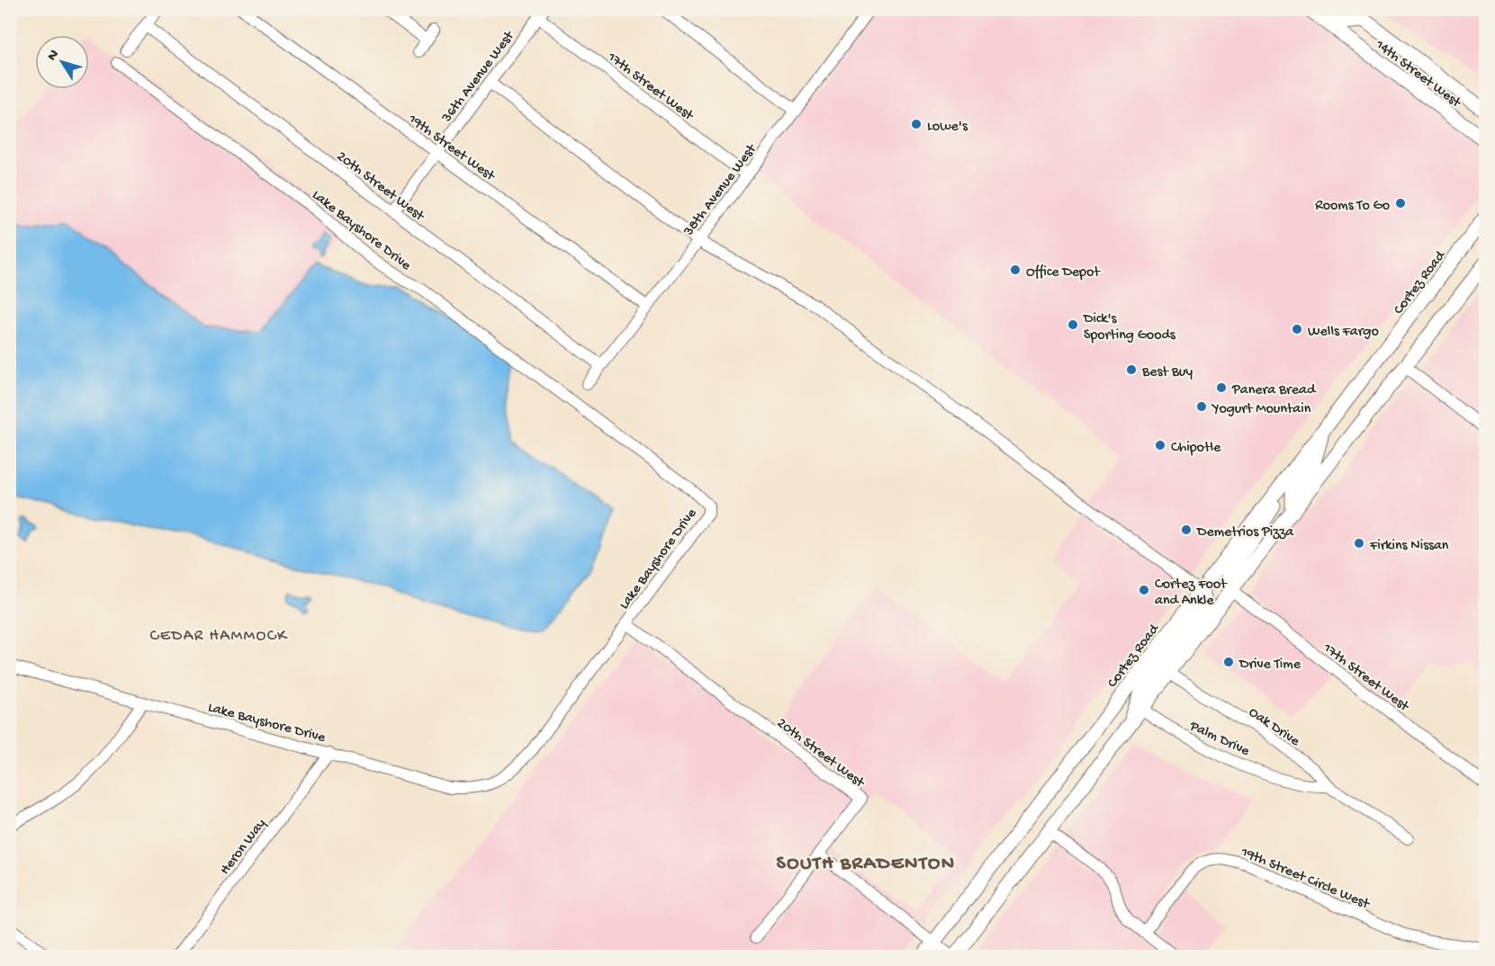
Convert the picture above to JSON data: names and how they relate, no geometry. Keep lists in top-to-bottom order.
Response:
{
  "streets": {
    "main road": ["14th Street West", "Cortez Road"],
    "street": [
      "36th Avenue West",
      "17th Street West",
      "19th Street West",
      "20th Street West",
      "38th Avenue West",
      "Lake Bayshore Drive",
      "Oak Drive",
      "Palm Drive",
      "Heron Way",
      "19th Street Circle West"
    ]
  },
  "crossings": [
    ["36th Avenue West", "17th Street West"],
    ["36th Avenue West", "19th Street West"],
    ["36th Avenue West", "20th Street West"],
    ["17th Street West", "38th Avenue West"],
    ["19th Street West", "38th Avenue West"],
    ["20th Street West", "38th Avenue West"],
    ["20th Street West", "Lake Bayshore Drive"],
    ["Lake Bayshore Drive", "Heron Way"],
    ["Oak Drive", "Palm Drive"]
  ],
  "districts": ["CEDAR HAMMOCK", "SOUTH BRADENTON"],
  "places": [
    "Lowe's",
    "Rooms To Go",
    "Office Depot",
    "Dick's Sporting Goods",
    "Wells Fargo",
    "Best Buy",
    "Panera Bread",
    "Yogurt Mountain",
    "Chipotle",
    "Demetrios Pizza",
    "Firkins Nissan",
    "Cortez Foot and Ankle",
    "Drive Time"
  ],
  "north": "top left"
}
